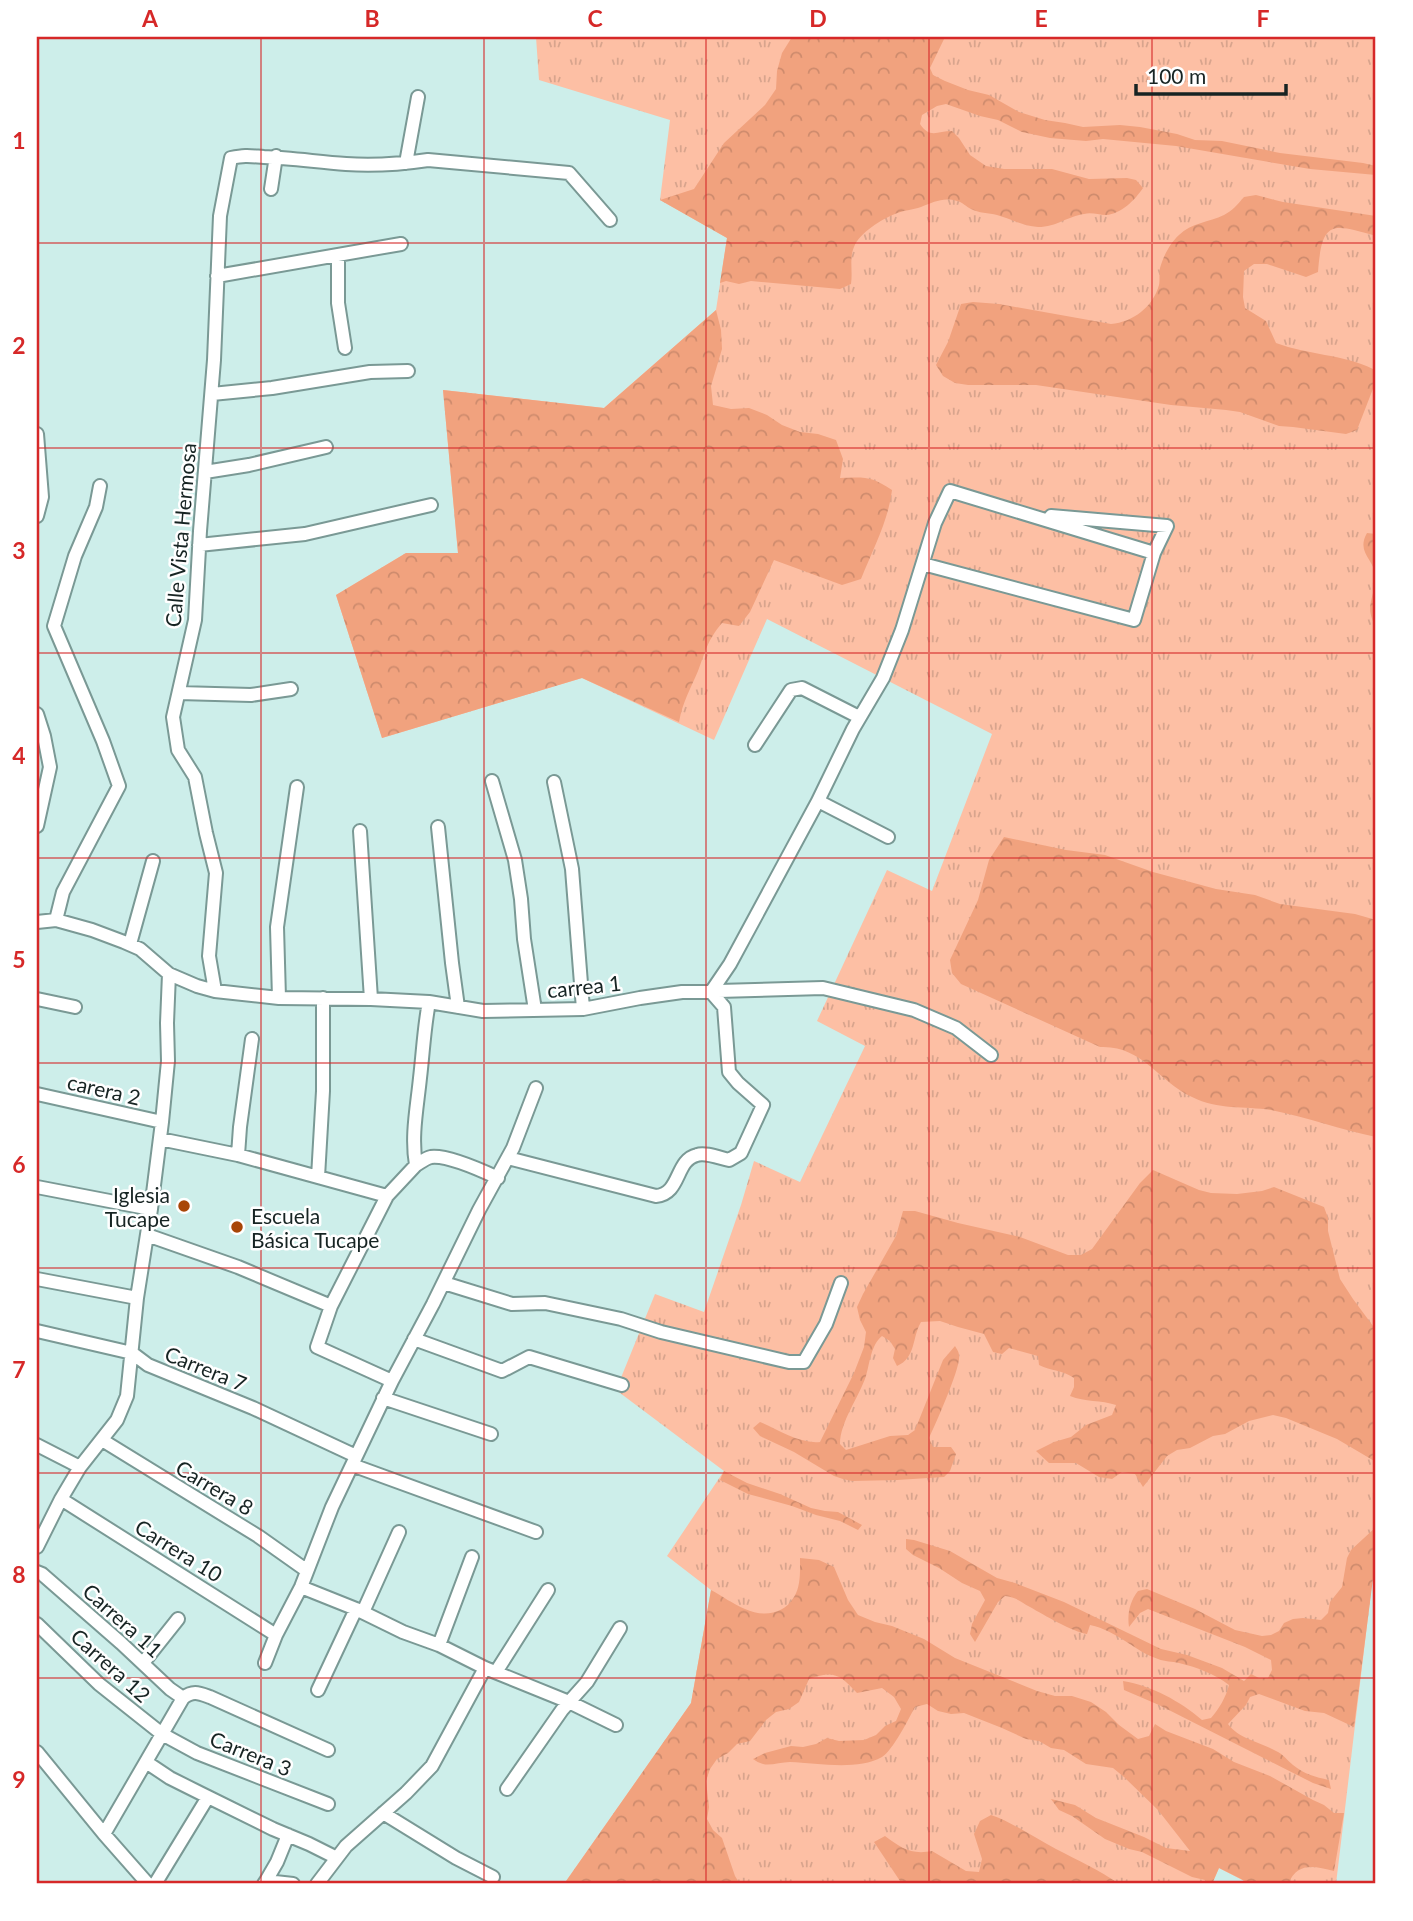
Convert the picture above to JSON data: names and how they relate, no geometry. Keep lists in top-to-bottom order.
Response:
{
  "streets": {
    "street": [
      "Calle Vista Hermosa",
      "carrea 1",
      "carera 2",
      "Carrera 7",
      "Carrera 8",
      "Carrera 10",
      "Carrera 11",
      "Carrera 12",
      "Carrera 3"
    ]
  },
  "crossings": [
    ["Calle Vista Hermosa", "carrea 1"],
    ["Carrera 12", "Carrera 3"]
  ],
  "places": ["Iglesia Tucape", "Escuela Básica Tucape"],
  "scale_bar": "100 m",
  "grid": {
    "columns": [
      "A",
      "B",
      "C",
      "D",
      "E",
      "F"
    ],
    "rows": [
      "1",
      "2",
      "3",
      "4",
      "5",
      "6",
      "7",
      "8",
      "9"
    ]
  }
}
